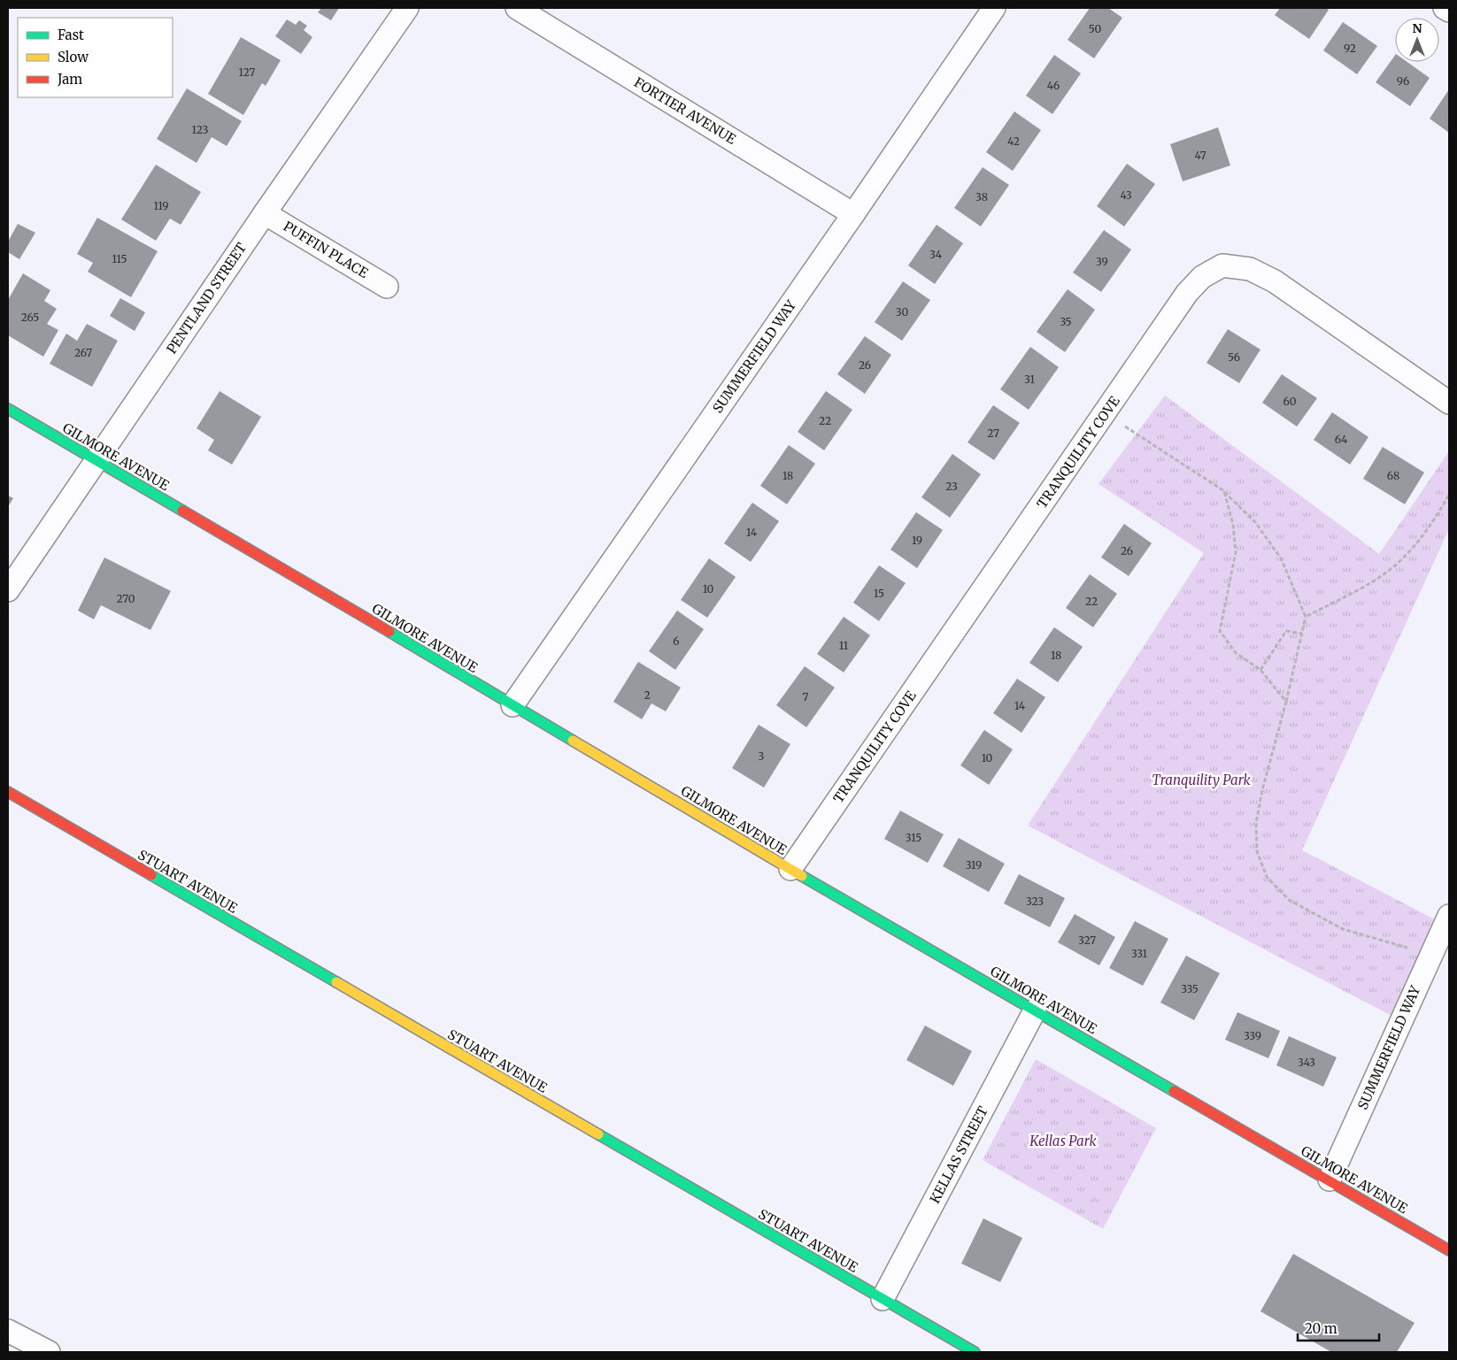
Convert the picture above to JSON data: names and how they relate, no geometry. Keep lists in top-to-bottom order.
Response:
{
  "streets": {
    "street": [
      "FORTIER AVENUE",
      "PUFFIN PLACE",
      "PENTLAND STREET",
      "SUMMERFIELD WAY",
      "TRANQUILITY COVE",
      "GILMORE AVENUE",
      "STUART AVENUE",
      "KELLAS STREET"
    ]
  },
  "crossings": [
    ["FORTIER AVENUE", "SUMMERFIELD WAY"],
    ["PUFFIN PLACE", "PENTLAND STREET"],
    ["PENTLAND STREET", "GILMORE AVENUE"],
    ["SUMMERFIELD WAY", "GILMORE AVENUE"],
    ["TRANQUILITY COVE", "GILMORE AVENUE"],
    ["GILMORE AVENUE", "KELLAS STREET"],
    ["STUART AVENUE", "KELLAS STREET"]
  ],
  "parks": ["Tranquility Park", "Kellas Park"],
  "house_numbers": [
    "50",
    "92",
    "127",
    "96",
    "46",
    "123",
    "42",
    "47",
    "43",
    "38",
    "119",
    "34",
    "115",
    "39",
    "30",
    "265",
    "35",
    "267",
    "56",
    "26",
    "31",
    "60",
    "22",
    "27",
    "64",
    "18",
    "68",
    "23",
    "14",
    "19",
    "26",
    "10",
    "15",
    "270",
    "22",
    "6",
    "11",
    "18",
    "2",
    "7",
    "14",
    "3",
    "10",
    "315",
    "319",
    "323",
    "327",
    "331",
    "335",
    "339",
    "343"
  ],
  "legend": ["Fast", "Slow", "Jam"],
  "scale_bar": "20 m",
  "north": "top"
}
